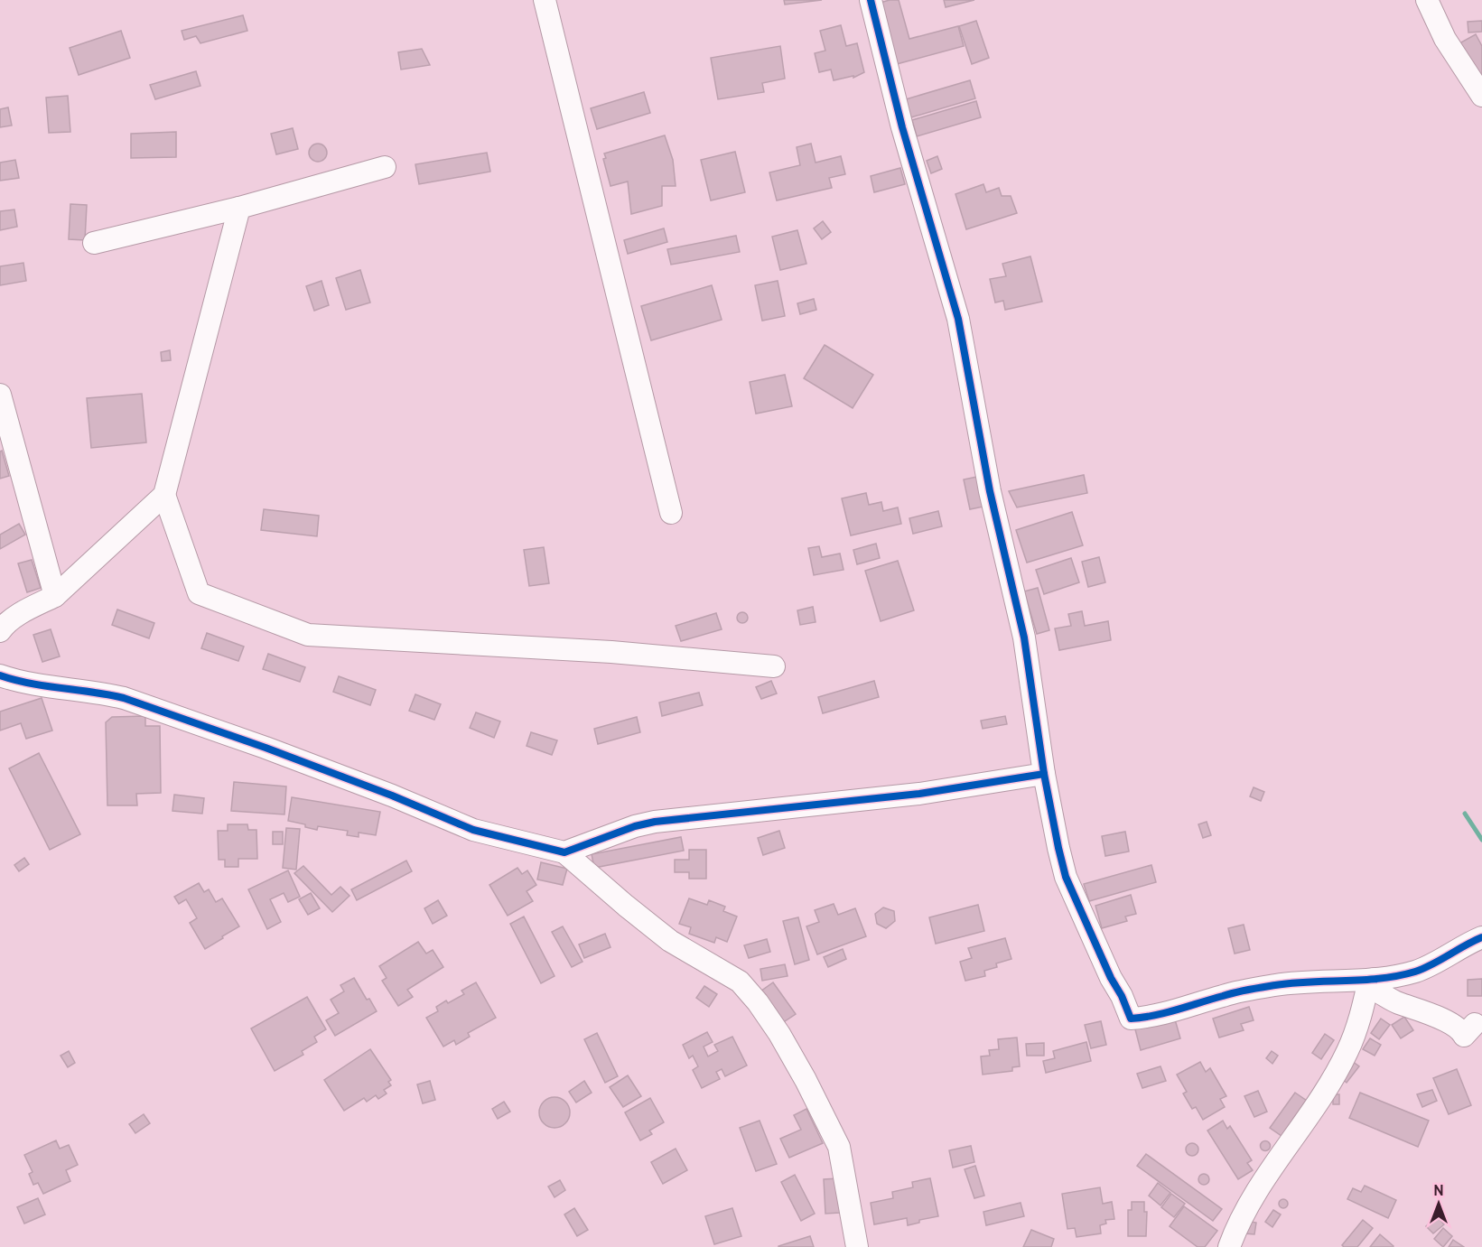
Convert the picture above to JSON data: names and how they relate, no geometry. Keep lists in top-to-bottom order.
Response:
{
  "north": "top"
}
